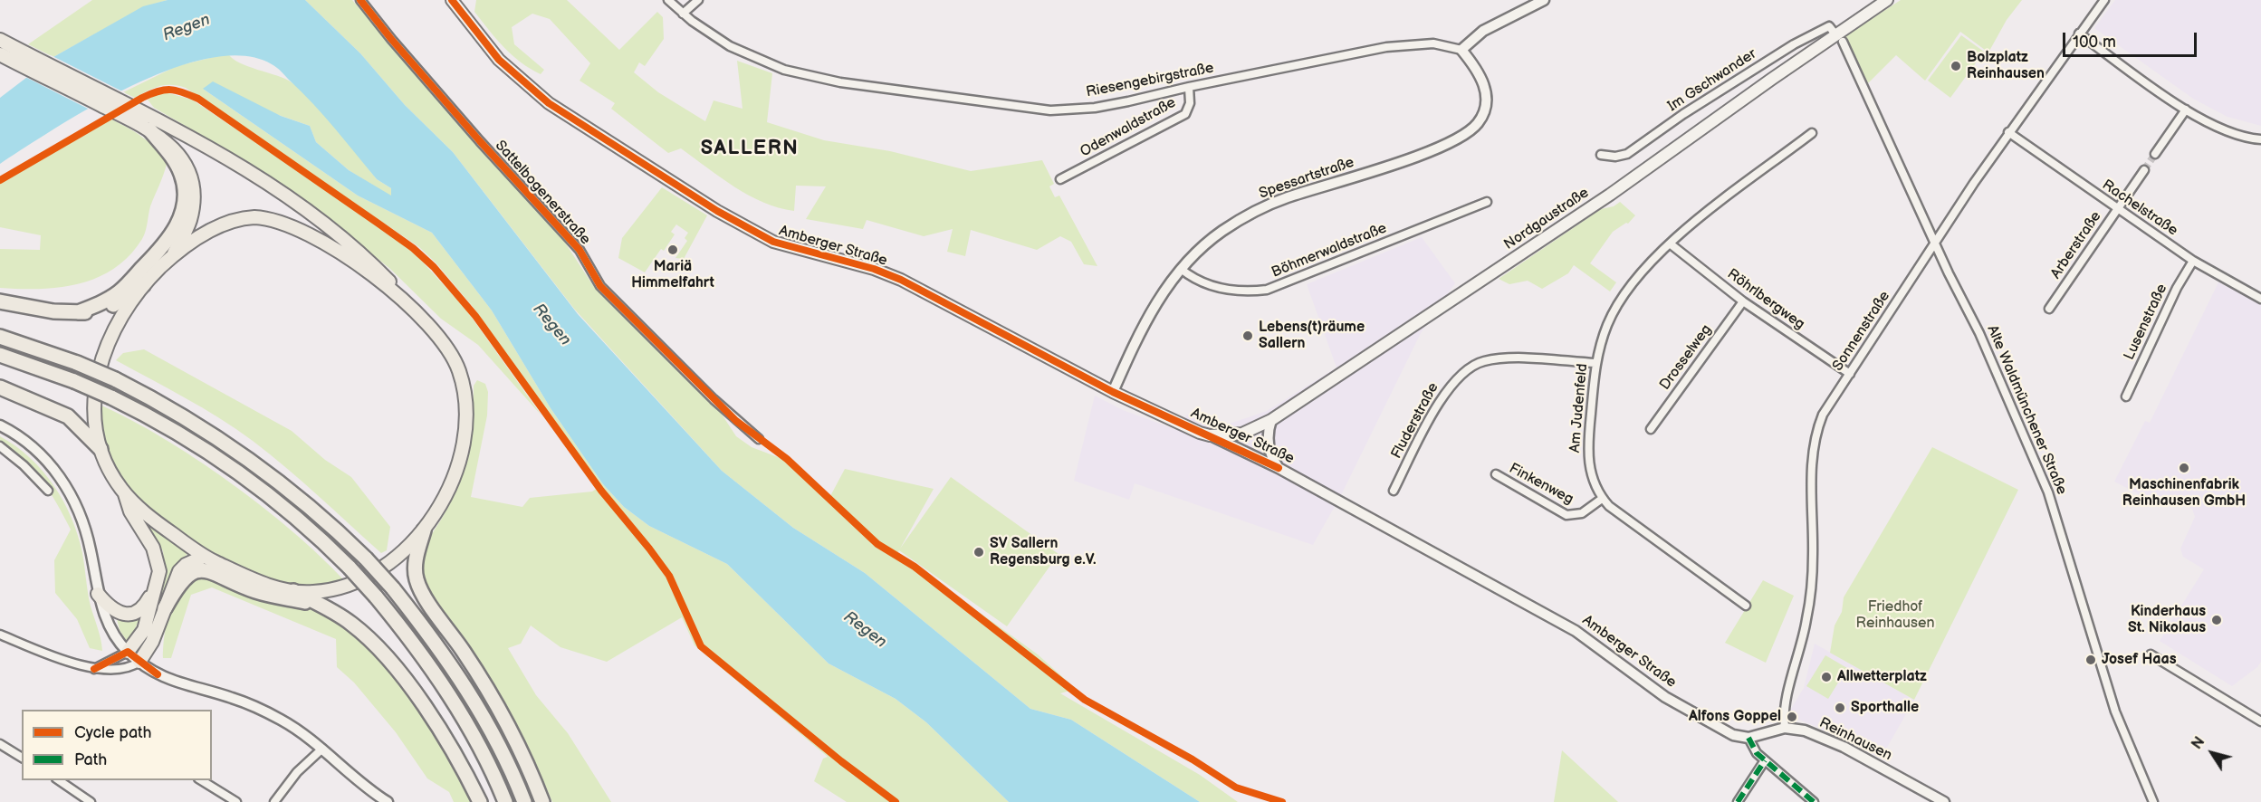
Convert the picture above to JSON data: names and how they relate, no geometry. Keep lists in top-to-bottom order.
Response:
{
  "streets": {
    "main road": ["Nordgaustraße", "Amberger Straße"],
    "street": [
      "Riesengebirgstraße",
      "Im Gschwander",
      "Odenwaldstraße",
      "Spessartstraße",
      "Sattelbogenerstraße",
      "Rachelstraße",
      "Arberstraße",
      "Böhmerwaldstraße",
      "Röhrlbergweg",
      "Lusenstraße",
      "Sonnenstraße",
      "Drosselweg",
      "Am Judenfeld",
      "Alte Waldmünchener Straße",
      "Fluderstraße",
      "Finkenweg",
      "Reinhausen"
    ]
  },
  "crossings": [
    ["Riesengebirgstraße", "Odenwaldstraße"],
    ["Riesengebirgstraße", "Spessartstraße"],
    ["Im Gschwander", "Nordgaustraße"],
    ["Im Gschwander", "Alte Waldmünchener Straße"],
    ["Spessartstraße", "Amberger Straße"],
    ["Spessartstraße", "Böhmerwaldstraße"],
    ["Rachelstraße", "Arberstraße"],
    ["Rachelstraße", "Lusenstraße"],
    ["Rachelstraße", "Sonnenstraße"],
    ["Nordgaustraße", "Amberger Straße"],
    ["Nordgaustraße", "Alte Waldmünchener Straße"],
    ["Amberger Straße", "Reinhausen"],
    ["Röhrlbergweg", "Sonnenstraße"],
    ["Röhrlbergweg", "Drosselweg"],
    ["Röhrlbergweg", "Am Judenfeld"],
    ["Sonnenstraße", "Alte Waldmünchener Straße"],
    ["Sonnenstraße", "Reinhausen"],
    ["Am Judenfeld", "Fluderstraße"],
    ["Am Judenfeld", "Finkenweg"]
  ],
  "districts": ["SALLERN"],
  "water": ["Regen"],
  "parks": ["Friedhof Reinhausen"],
  "places": [
    "Bolzplatz Reinhausen",
    "Mariä Himmelfahrt",
    "Lebens(t)räume Sallern",
    "Maschinenfabrik Reinhausen GmbH",
    "SV Sallern Regensburg e.V.",
    "Kinderhaus St. Nikolaus",
    "Josef Haas",
    "Allwetterplatz",
    "Sporthalle",
    "Alfons Goppel"
  ],
  "legend": ["Cycle path", "Path"],
  "scale_bar": "100 m",
  "north": "top left"
}
